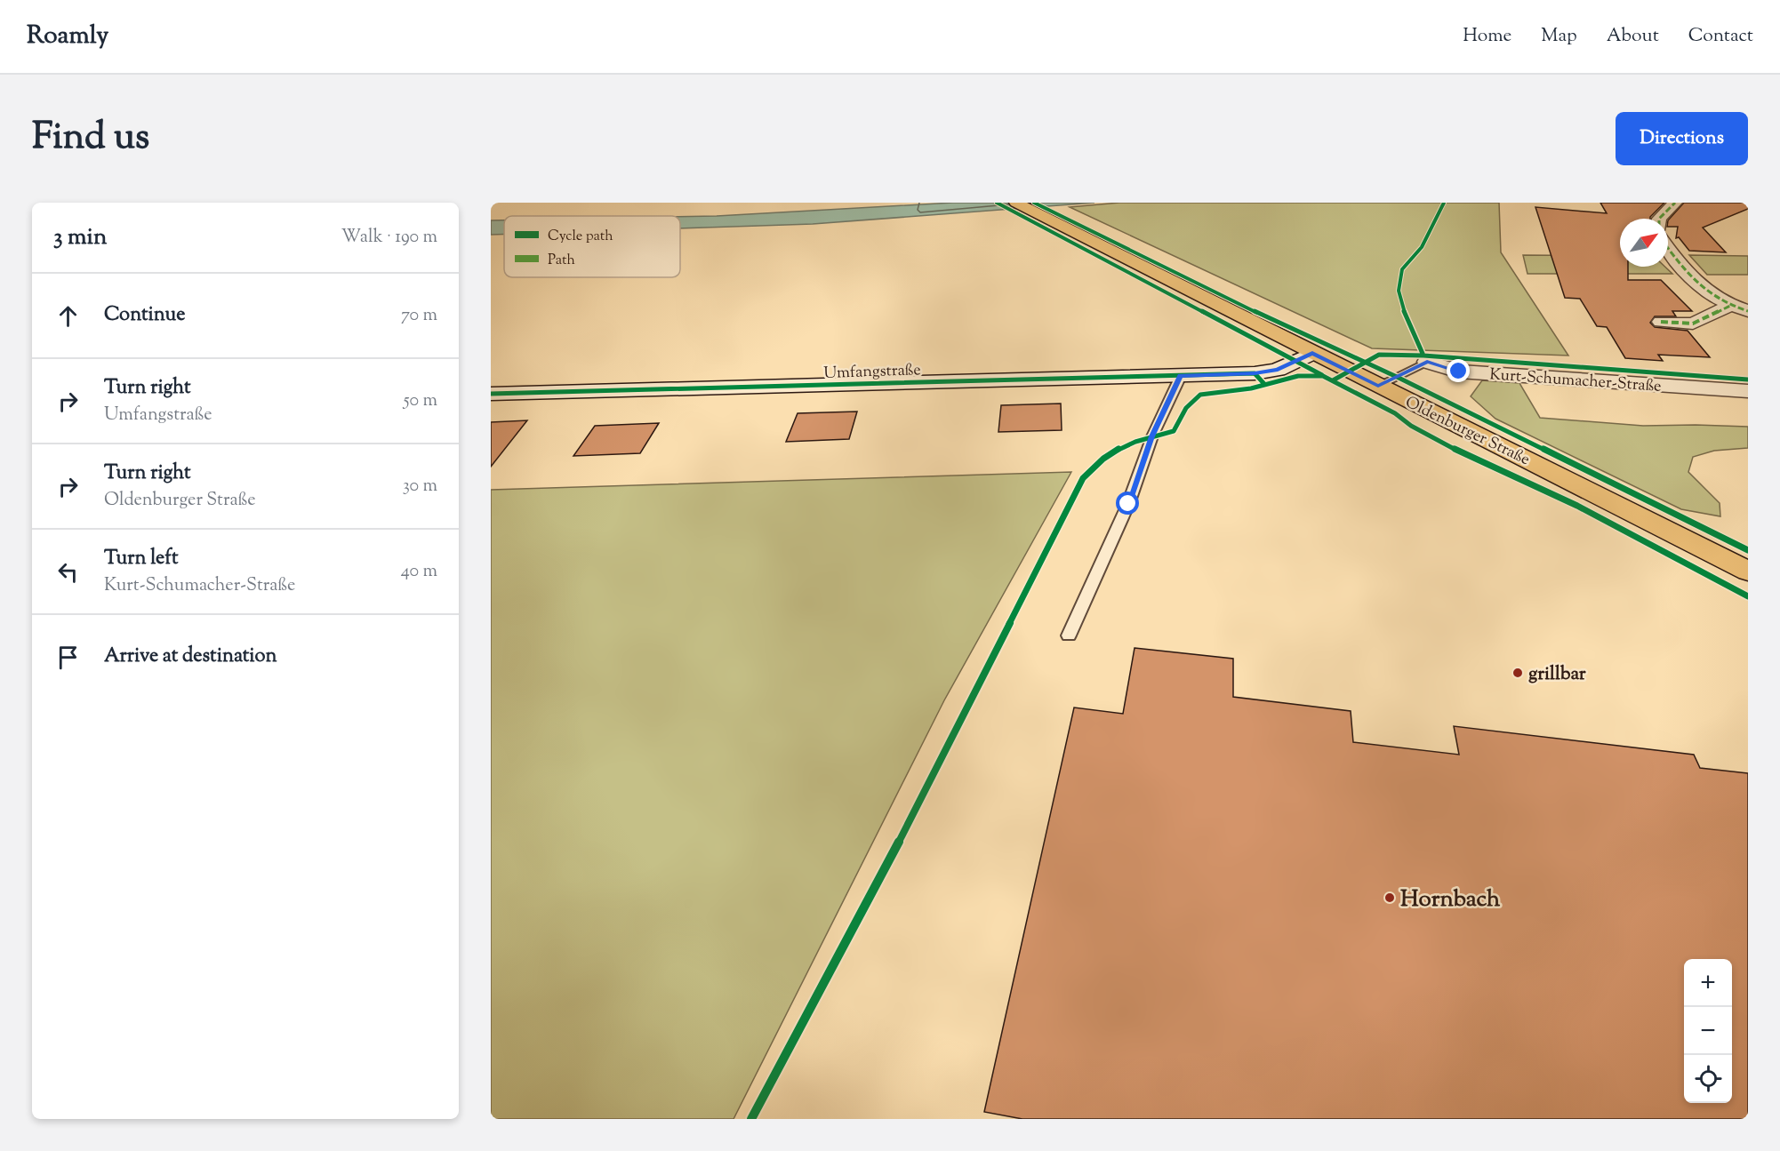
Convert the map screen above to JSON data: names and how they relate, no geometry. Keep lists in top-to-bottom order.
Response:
{
  "streets": {
    "main road": ["Oldenburger Straße"],
    "street": ["Umfangstraße", "Kurt-Schumacher-Straße"]
  },
  "crossings": [
    ["Umfangstraße", "Oldenburger Straße"],
    ["Kurt-Schumacher-Straße", "Oldenburger Straße"]
  ],
  "places": ["grillbar", "Hornbach"],
  "legend": ["Cycle path", "Path"],
  "north": "top right",
  "page": {
    "header": "Roamly",
    "nav": [
      "Home",
      "Map",
      "About",
      "Contact"
    ],
    "title": "Find us",
    "buttons": "Directions",
    "heading": ["3 min", "Walk · 190 m"],
    "list": [
      ["Continue", "70 m"],
      ["Turn right", "Umfangstraße", "50 m"],
      ["Turn right", "Oldenburger Straße", "30 m"],
      ["Turn left", "Kurt-Schumacher-Straße", "40 m"],
      "Arrive at destination"
    ],
    "map_buttons": ["+", "−"]
  }
}
